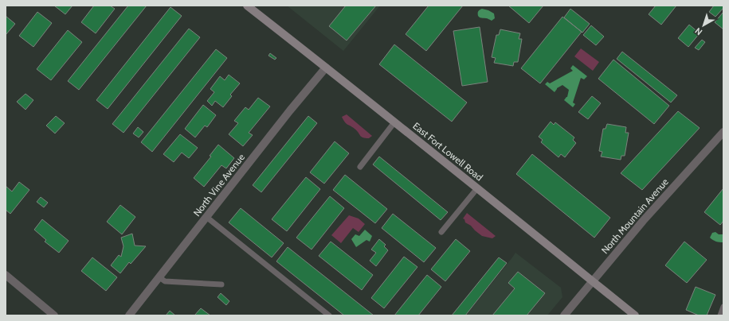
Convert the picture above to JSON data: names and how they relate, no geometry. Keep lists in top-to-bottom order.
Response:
{
  "streets": {
    "main road": ["East Fort Lowell Road"],
    "street": ["North Vine Avenue", "North Mountain Avenue"]
  },
  "crossings": [
    ["East Fort Lowell Road", "North Vine Avenue"],
    ["East Fort Lowell Road", "North Mountain Avenue"]
  ],
  "north": "bottom left"
}
